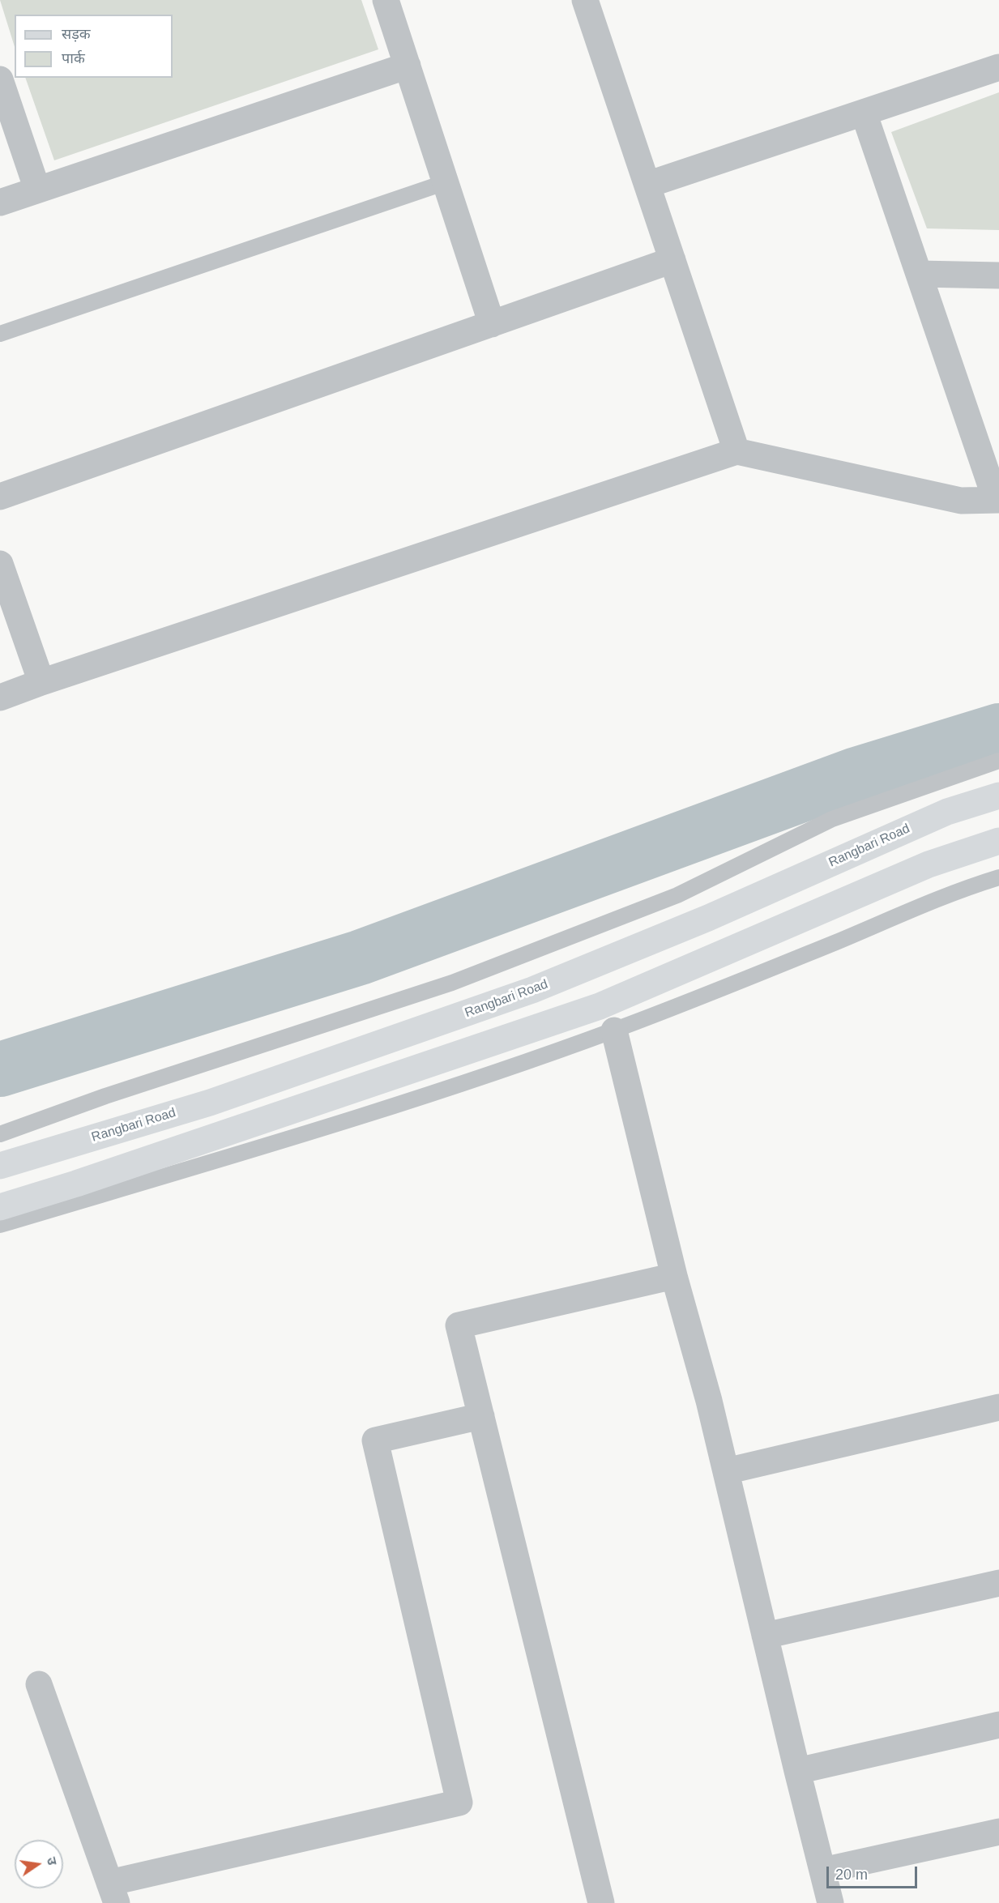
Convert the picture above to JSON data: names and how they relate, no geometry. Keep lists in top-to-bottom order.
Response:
{
  "streets": {
    "street": ["Rangbari Road"]
  },
  "legend": ["सड़क", "पार्क"],
  "scale_bar": "20 m",
  "north": "right"
}
